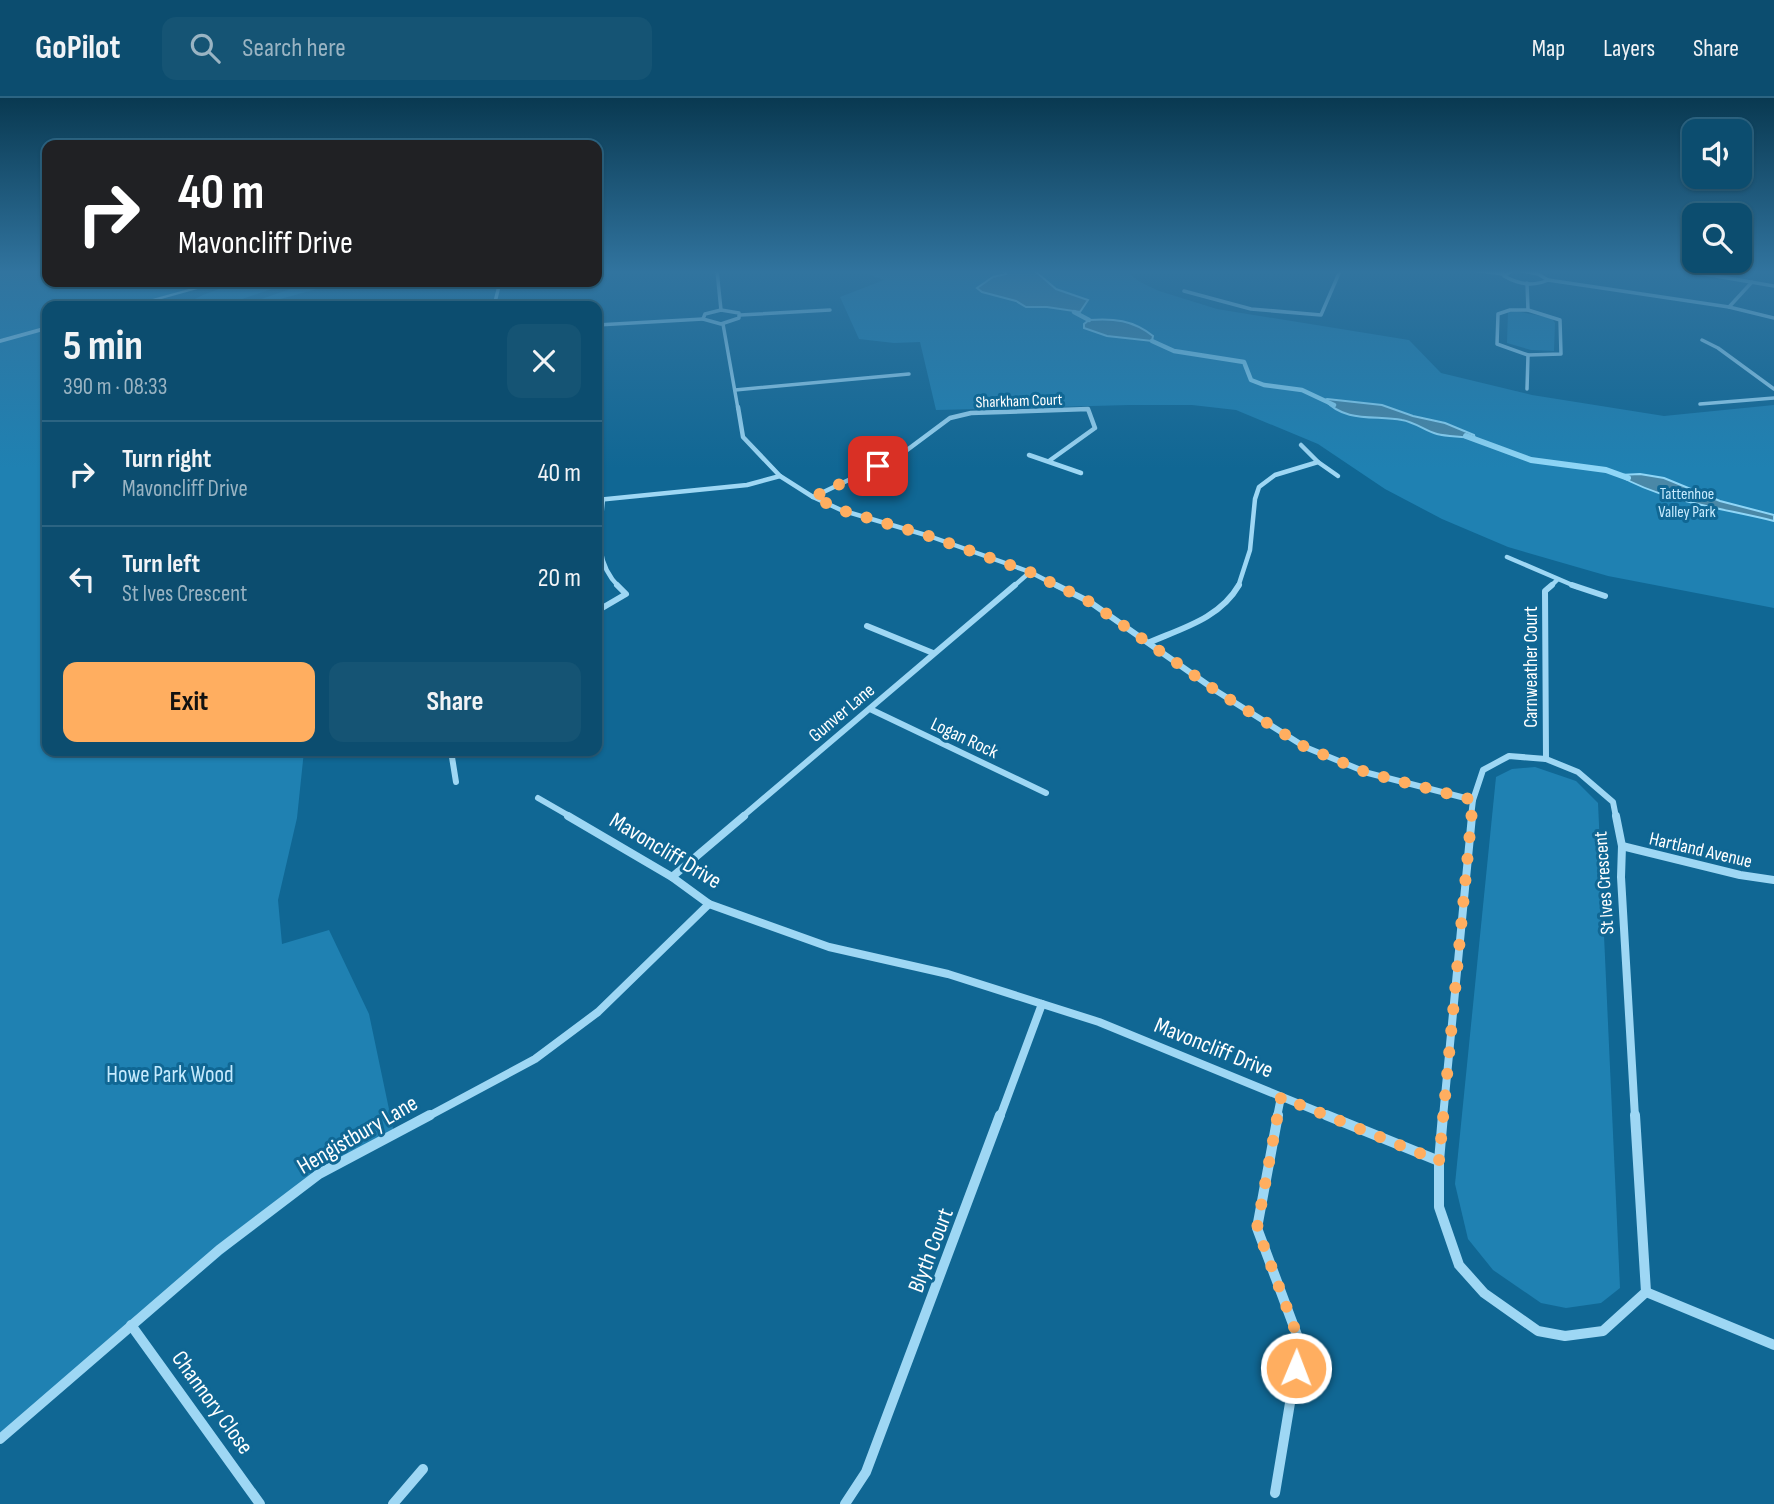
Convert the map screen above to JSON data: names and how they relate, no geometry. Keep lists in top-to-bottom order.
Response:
{
  "streets": {
    "street": [
      "Sharkham Court",
      "Carnweather Court",
      "Gunver Lane",
      "Logan Rock",
      "Hartland Avenue",
      "Mavoncliff Drive",
      "St Ives Crescent",
      "Hengistbury Lane",
      "Blyth Court",
      "Channory Close"
    ]
  },
  "crossings": [
    ["Carnweather Court", "St Ives Crescent"],
    ["Gunver Lane", "Logan Rock"],
    ["Gunver Lane", "Mavoncliff Drive"],
    ["Hartland Avenue", "St Ives Crescent"],
    ["Mavoncliff Drive", "St Ives Crescent"],
    ["Mavoncliff Drive", "Hengistbury Lane"],
    ["Mavoncliff Drive", "Blyth Court"],
    ["Hengistbury Lane", "Channory Close"]
  ],
  "parks": ["Tattenhoe Valley Park", "Howe Park Wood"],
  "page": {
    "header": "GoPilot",
    "search": "Search here",
    "nav": ["Map", "Layers", "Share"],
    "turn": ["40 m", "Mavoncliff Drive"],
    "heading": ["5 min", "390 m · 08:33"],
    "list": [
      {
        "name": "Turn right",
        "note": "Mavoncliff Drive",
        "value": "40 m"
      },
      {
        "name": "Turn left",
        "note": "St Ives Crescent",
        "value": "20 m"
      }
    ],
    "buttons": ["Exit", "Share"]
  }
}
